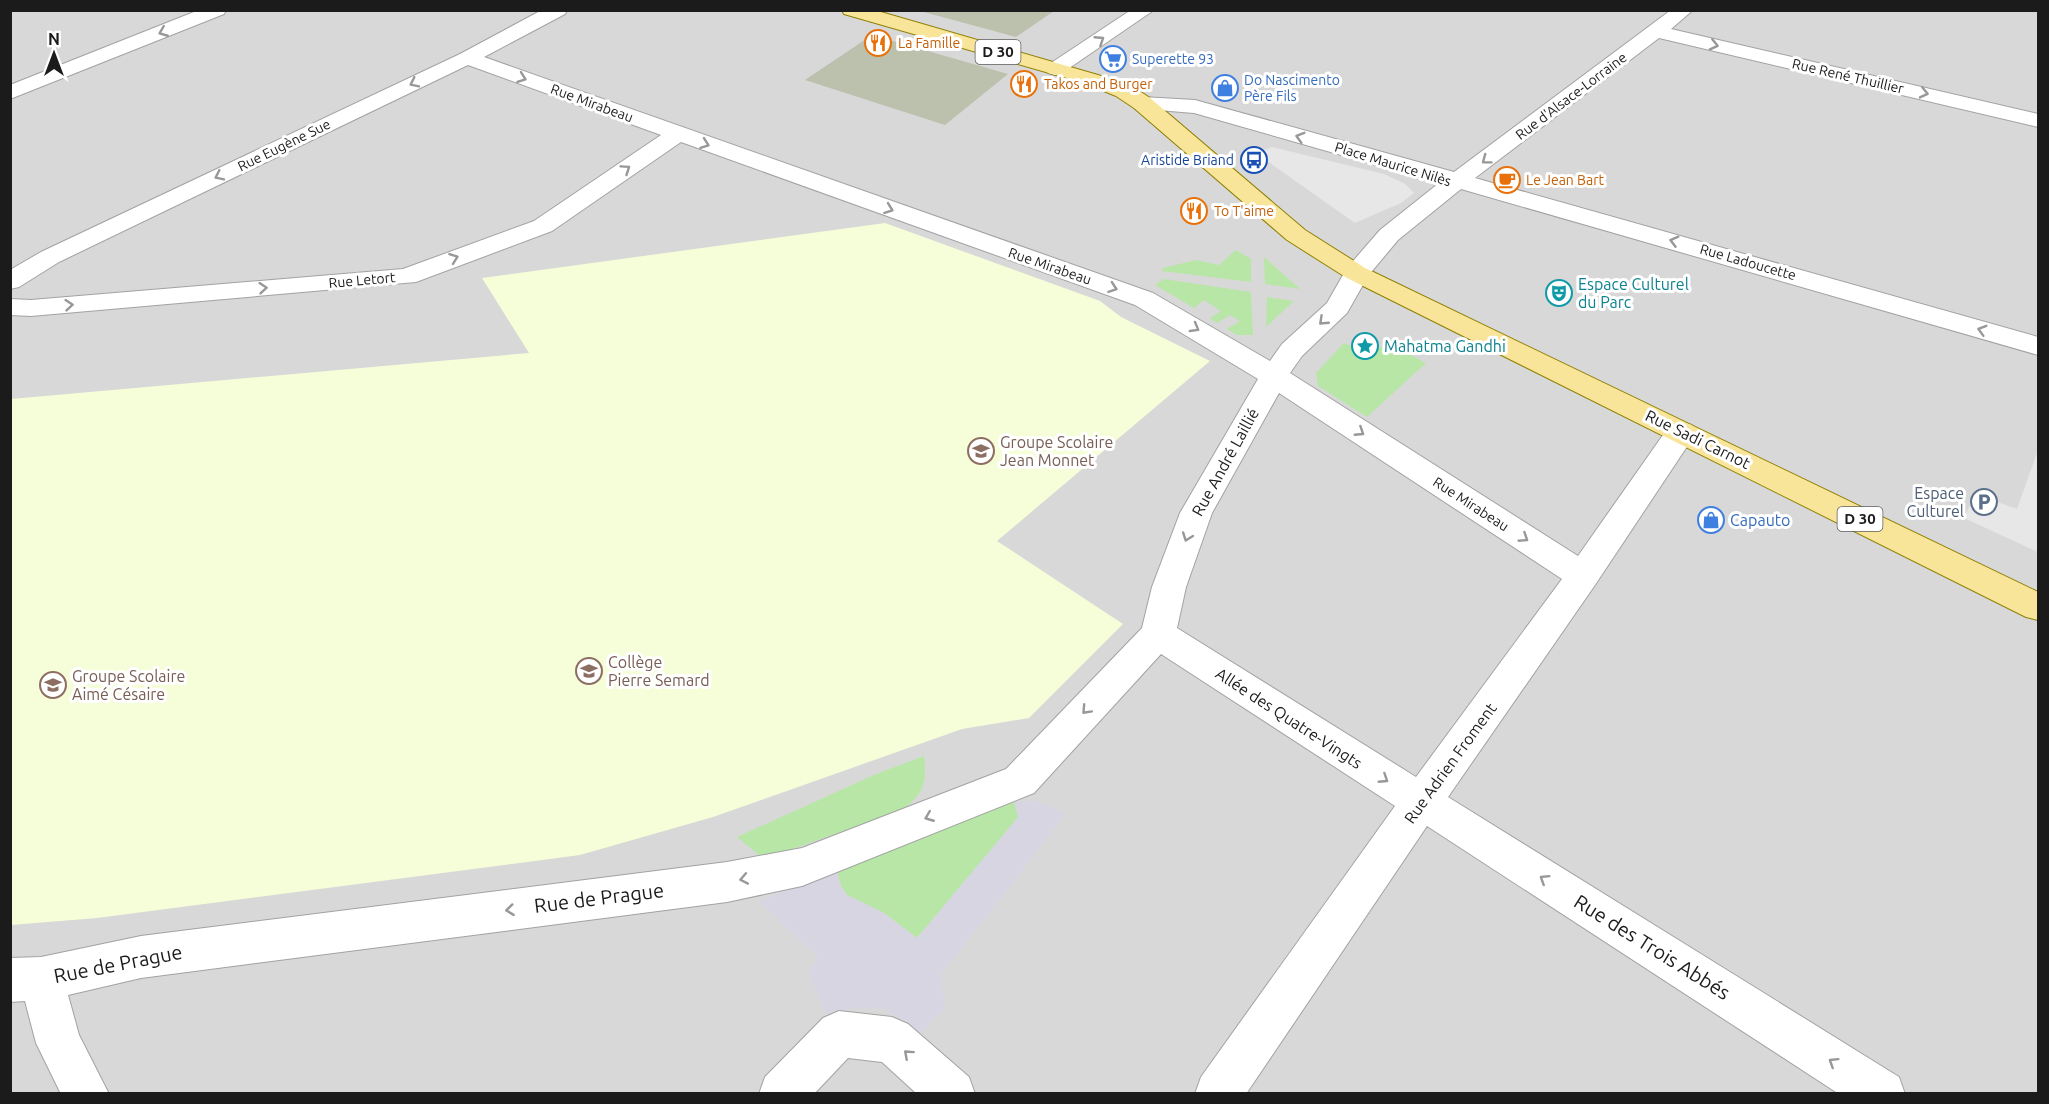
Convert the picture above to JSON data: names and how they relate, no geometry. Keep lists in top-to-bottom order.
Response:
{
  "streets": {
    "main road": ["D 30", "Rue Sadi Carnot"],
    "street": [
      "Rue René Thuillier",
      "Rue d'Alsace-Lorraine",
      "Rue Mirabeau",
      "Rue Eugène Sue",
      "Place Maurice Nilès",
      "Rue Ladoucette",
      "Rue Letort",
      "Rue André Laillié",
      "Allée des Quatre-Vingts",
      "Rue Adrien Froment",
      "Rue de Prague",
      "Rue des Trois Abbés"
    ]
  },
  "crossings": [
    ["D 30", "Place Maurice Nilès"],
    ["D 30", "Rue Sadi Carnot"],
    ["D 30", "Rue André Laillié"],
    ["Rue René Thuillier", "Rue d'Alsace-Lorraine"],
    ["Rue d'Alsace-Lorraine", "Place Maurice Nilès"],
    ["Rue d'Alsace-Lorraine", "Rue Ladoucette"],
    ["Rue Mirabeau", "Rue Eugène Sue"],
    ["Rue Mirabeau", "Rue Letort"],
    ["Rue Mirabeau", "Rue André Laillié"],
    ["Rue Mirabeau", "Rue Adrien Froment"],
    ["Place Maurice Nilès", "Rue Ladoucette"],
    ["Place Maurice Nilès", "Rue Sadi Carnot"],
    ["Place Maurice Nilès", "Rue André Laillié"],
    ["Rue Sadi Carnot", "Rue André Laillié"],
    ["Rue Sadi Carnot", "Rue Adrien Froment"],
    ["Rue André Laillié", "Allée des Quatre-Vingts"],
    ["Rue André Laillié", "Rue de Prague"],
    ["Allée des Quatre-Vingts", "Rue Adrien Froment"],
    ["Allée des Quatre-Vingts", "Rue de Prague"],
    ["Allée des Quatre-Vingts", "Rue des Trois Abbés"],
    ["Rue Adrien Froment", "Rue des Trois Abbés"]
  ],
  "one_way": [
    "Rue René Thuillier",
    "Rue d'Alsace-Lorraine",
    "Rue Mirabeau",
    "Place Maurice Nilès",
    "Rue Ladoucette",
    "Rue André Laillié",
    "Allée des Quatre-Vingts",
    "Rue de Prague",
    "Rue des Trois Abbés"
  ],
  "places": {
    "restaurant": ["La Famille", "Takos and Burger", "To T'aime"],
    "supermarket": ["Superette 93"],
    "shop": ["Do Nascimento Père Fils", "Capauto"],
    "bus stop": ["Aristide Briand"],
    "cafe": ["Le Jean Bart"],
    "theatre": ["Espace Culturel du Parc"],
    "place": ["Mahatma Gandhi"],
    "school or university": ["Groupe Scolaire Jean Monnet", "Collège Pierre Semard", "Groupe Scolaire Aimé Césaire"],
    "parking": ["Espace Culturel"]
  },
  "north": "top"
}
